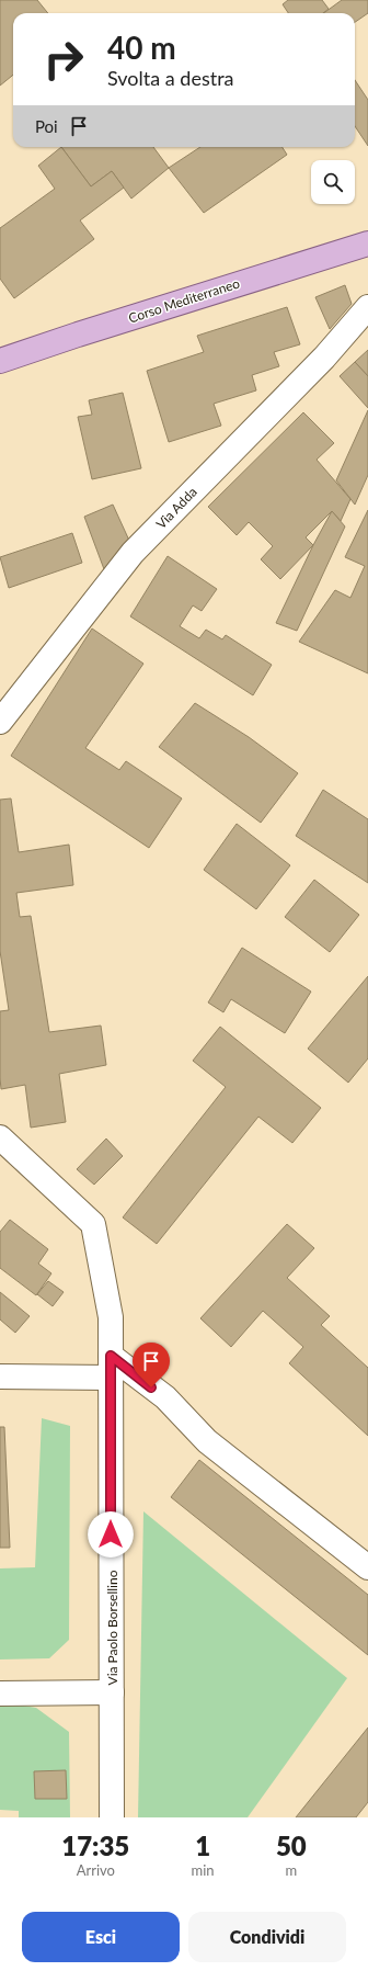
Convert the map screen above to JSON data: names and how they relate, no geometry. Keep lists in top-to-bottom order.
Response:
{
  "streets": {
    "main road": ["Corso Mediterraneo"],
    "street": ["Via Adda", "Via Paolo Borsellino"]
  },
  "page": {
    "turn": ["40 m", "Svolta a destra"],
    "then": "Poi",
    "eta": [
      "17:35",
      "Arrivo",
      "1",
      "min",
      "50",
      "m"
    ],
    "buttons": ["Esci", "Condividi"]
  }
}
